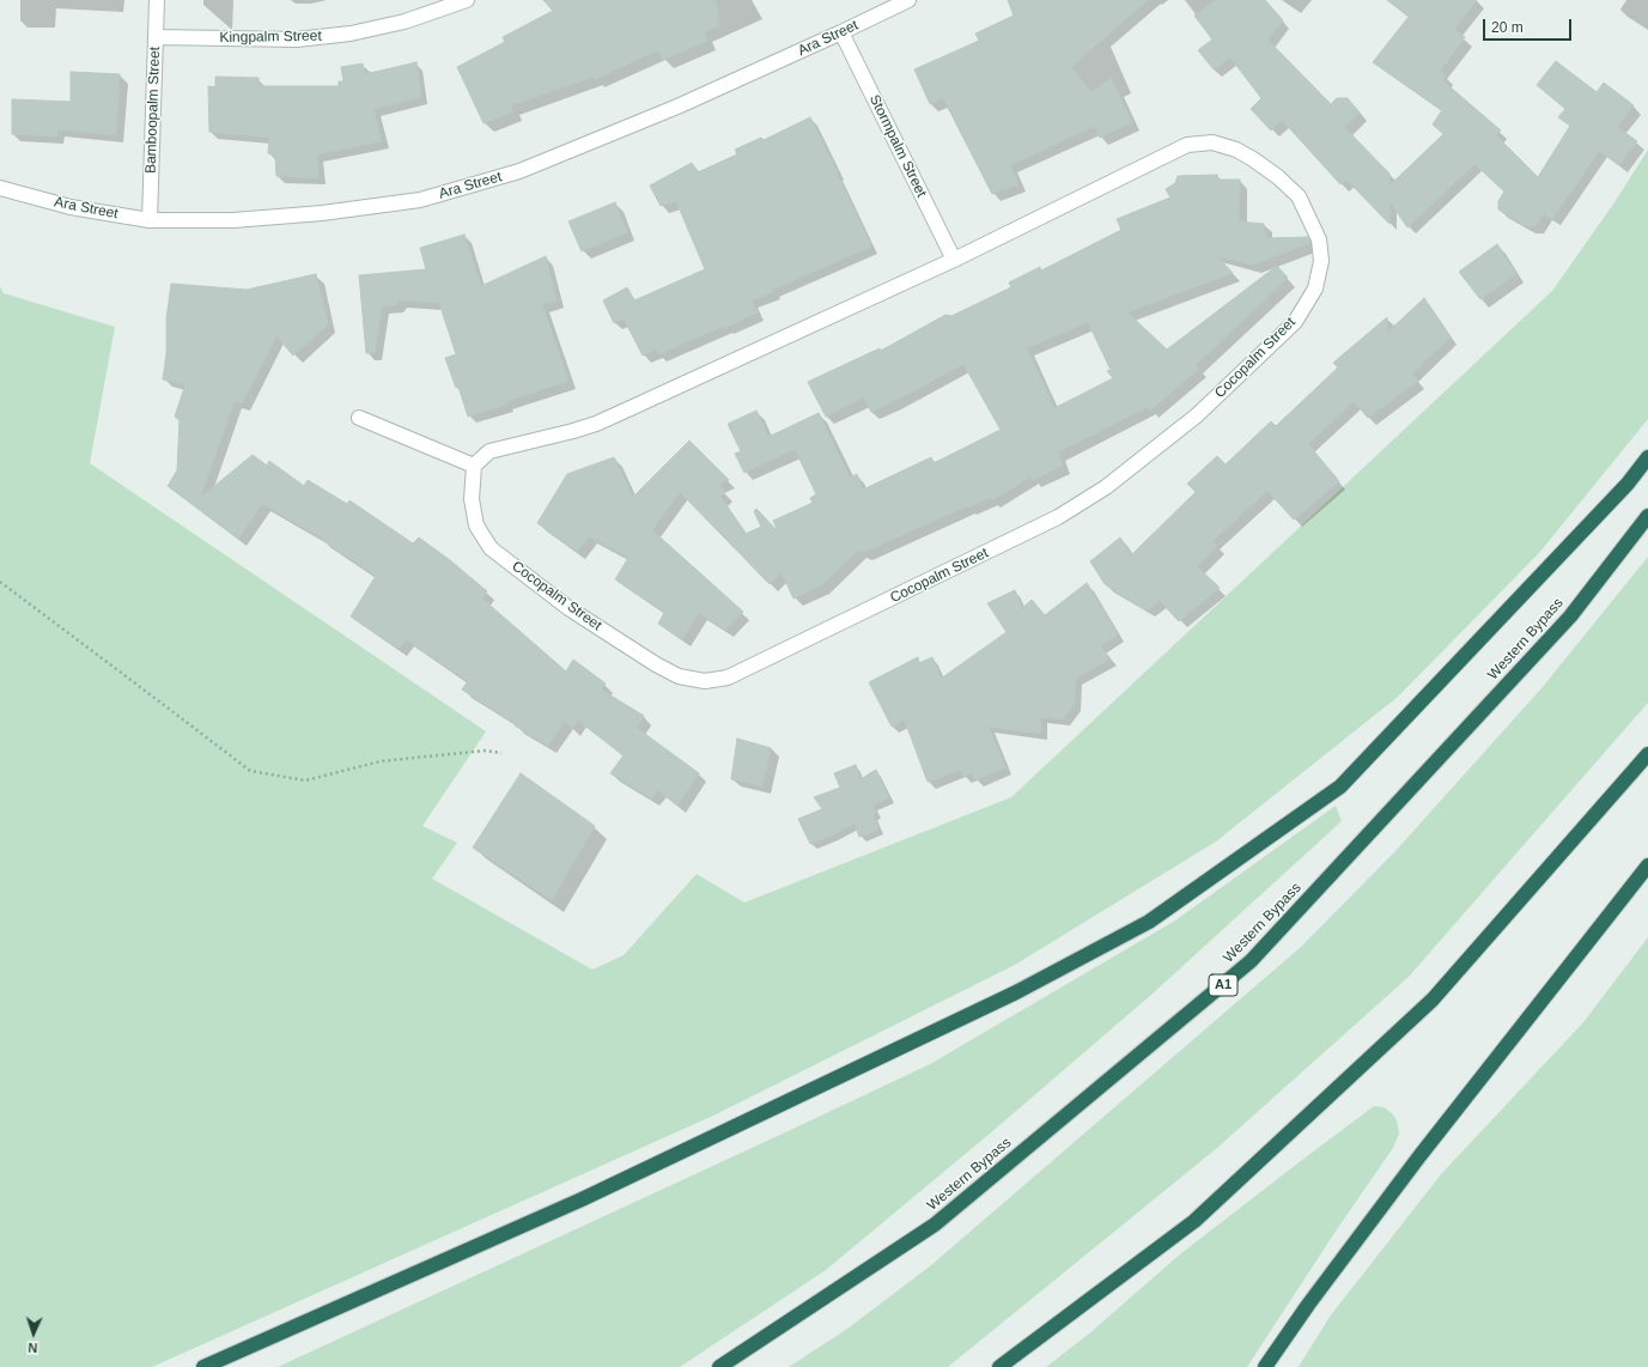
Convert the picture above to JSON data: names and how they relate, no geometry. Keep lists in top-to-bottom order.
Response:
{
  "streets": {
    "highway": ["Western Bypass", "A1"],
    "street": [
      "Kingpalm Street",
      "Ara Street",
      "Bamboopalm Street",
      "Stormpalm Street",
      "Cocopalm Street"
    ]
  },
  "crossings": [
    ["Kingpalm Street", "Bamboopalm Street"],
    ["Ara Street", "Bamboopalm Street"],
    ["Ara Street", "Stormpalm Street"],
    ["Stormpalm Street", "Cocopalm Street"]
  ],
  "scale_bar": "20 m",
  "north": "bottom"
}
